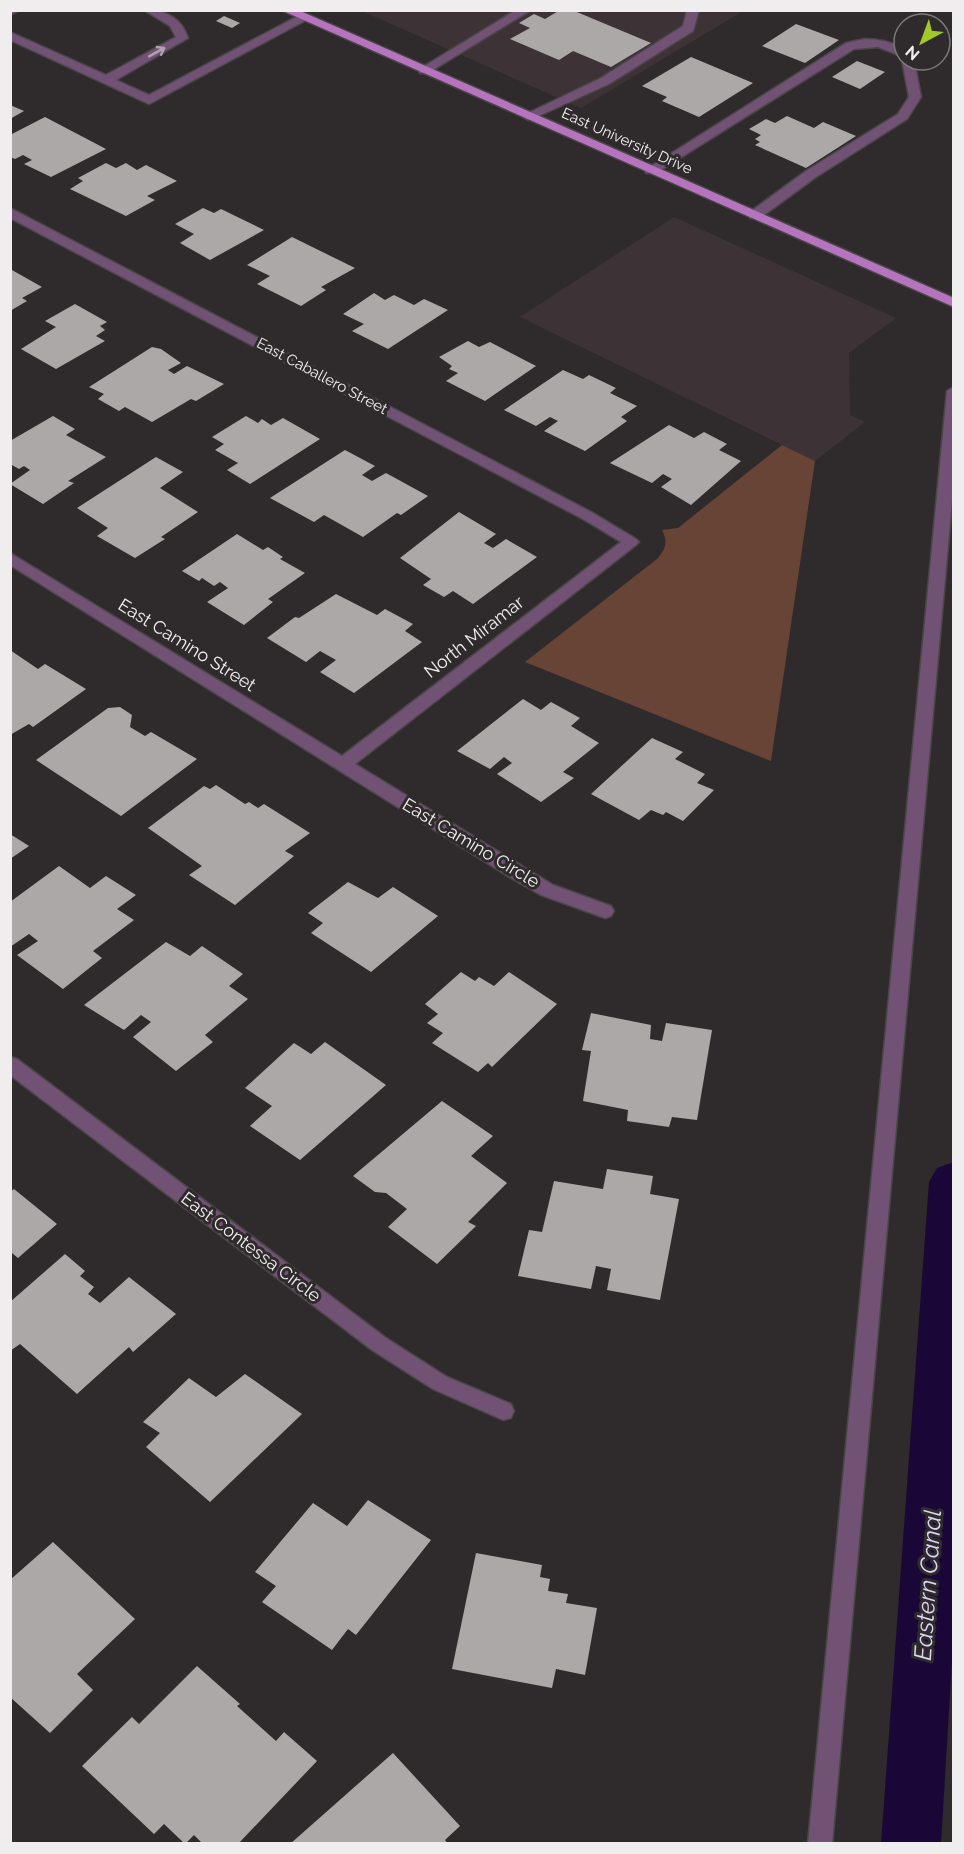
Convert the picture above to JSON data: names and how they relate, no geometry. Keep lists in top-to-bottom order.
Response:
{
  "streets": {
    "main road": ["East University Drive"],
    "street": [
      "East Caballero Street",
      "North Miramar",
      "East Camino Street",
      "East Camino Circle",
      "East Contessa Circle"
    ]
  },
  "crossings": [
    ["East Caballero Street", "North Miramar"],
    ["North Miramar", "East Camino Street"],
    ["North Miramar", "East Camino Circle"],
    ["East Camino Street", "East Camino Circle"]
  ],
  "water": ["Eastern Canal"],
  "north": "bottom left"
}
